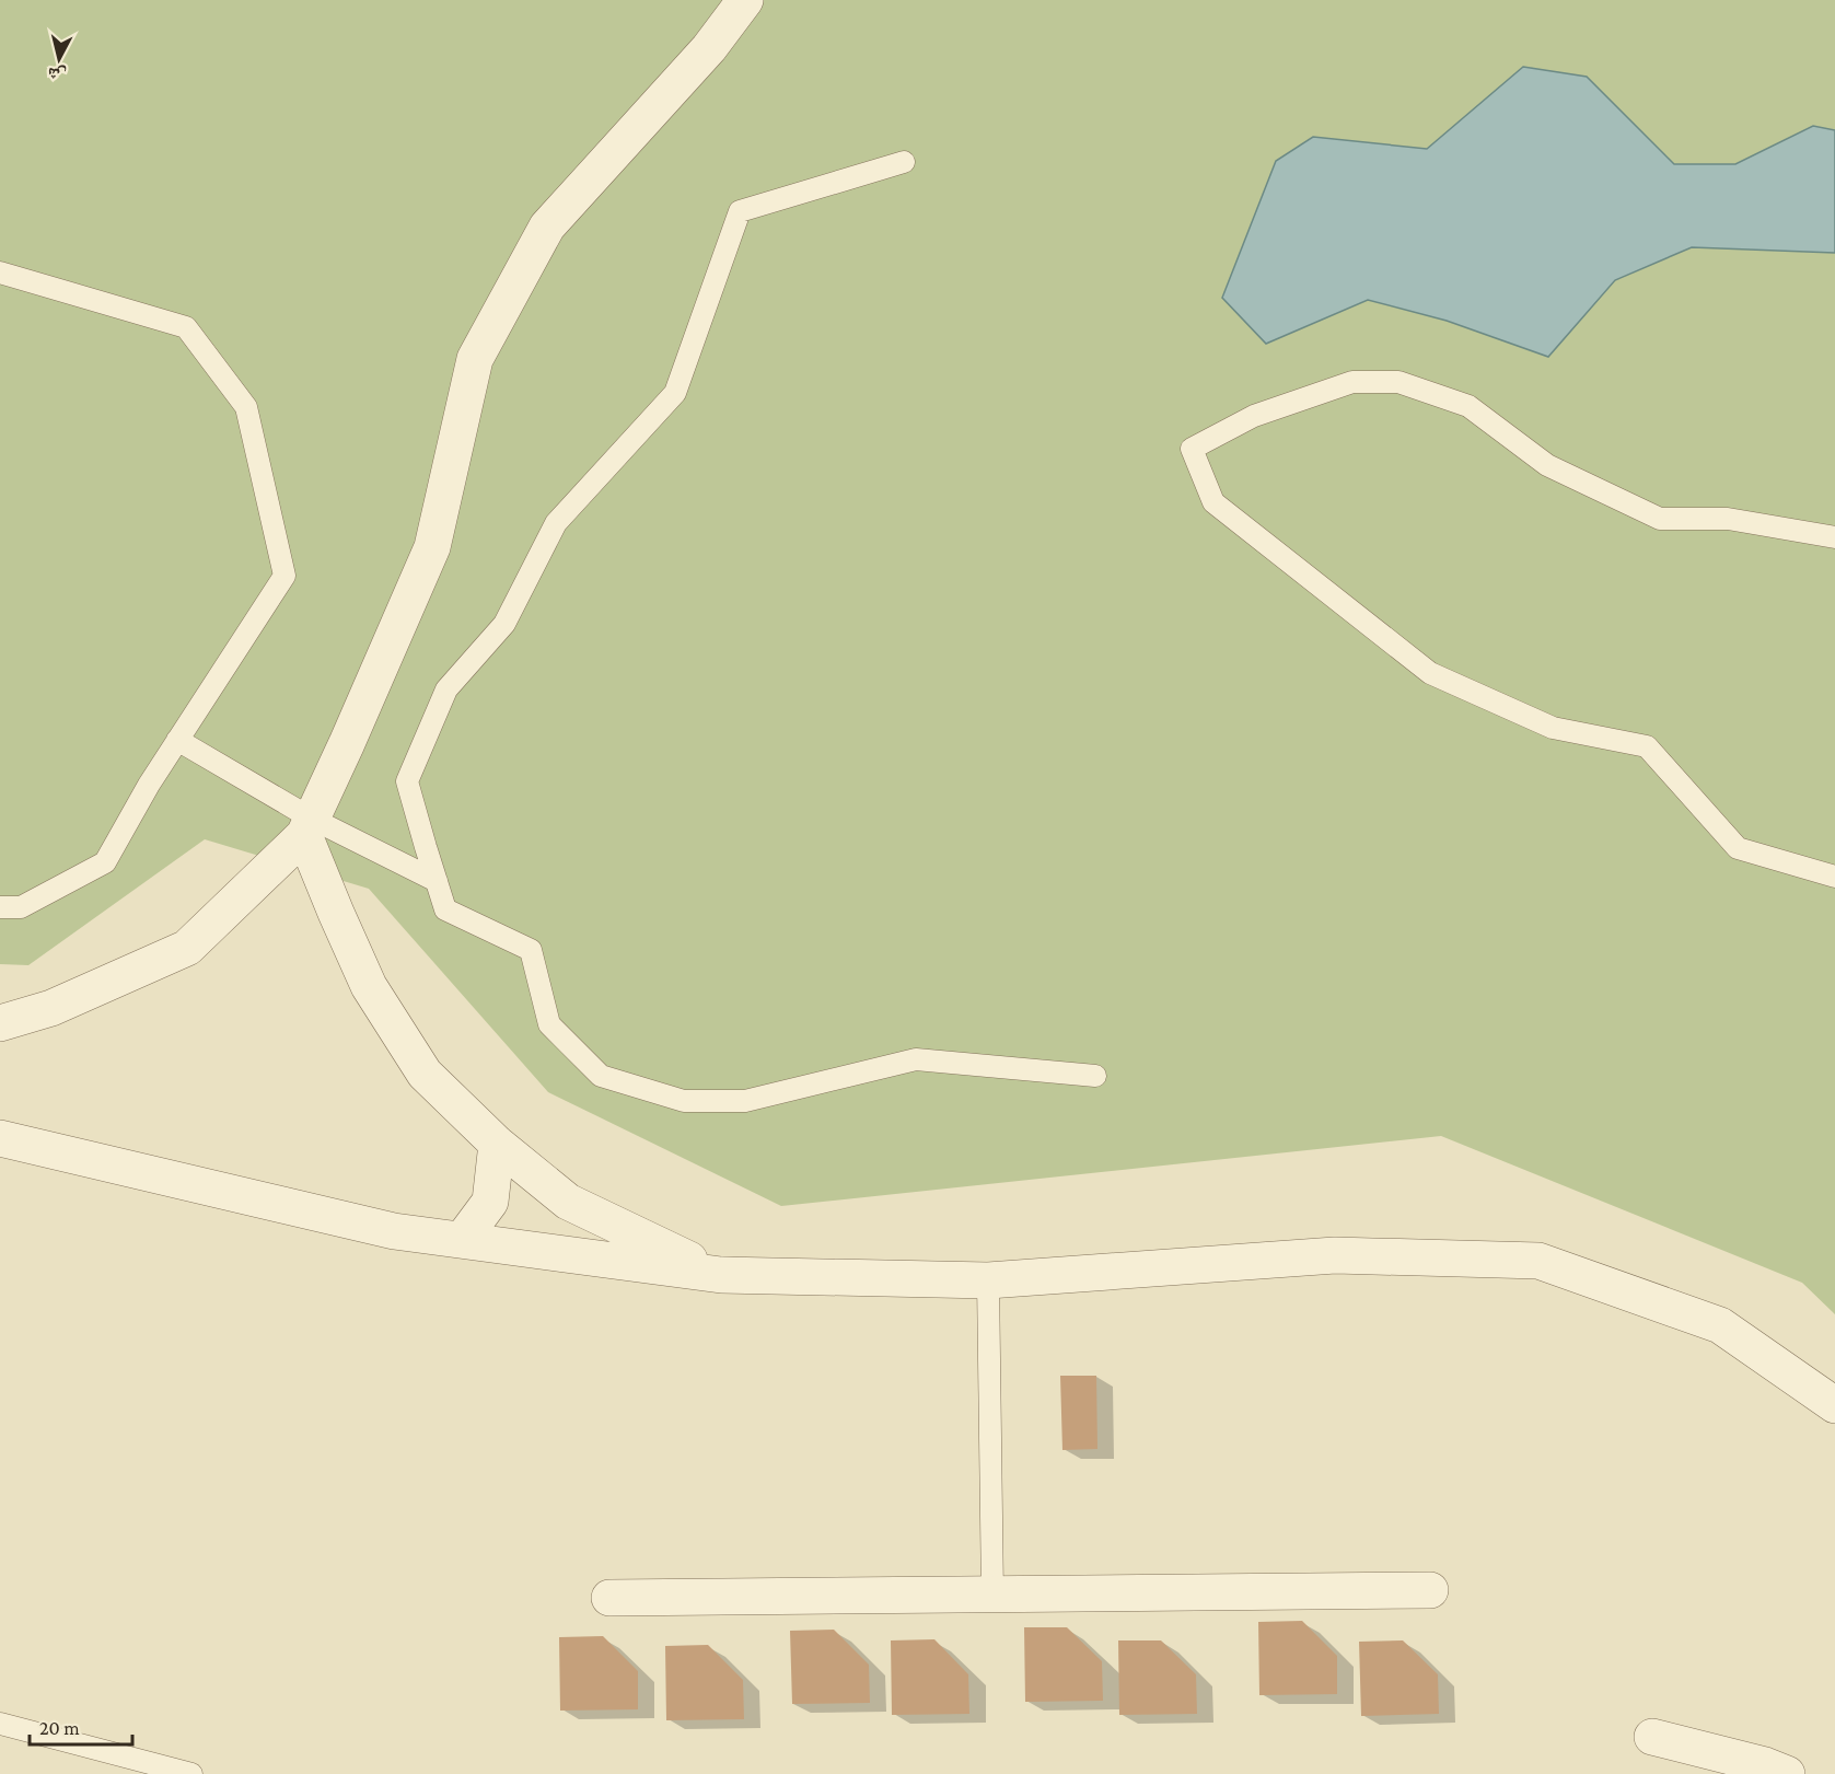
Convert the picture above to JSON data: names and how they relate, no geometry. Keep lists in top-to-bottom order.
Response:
{
  "scale_bar": "20 m",
  "north": "bottom"
}
